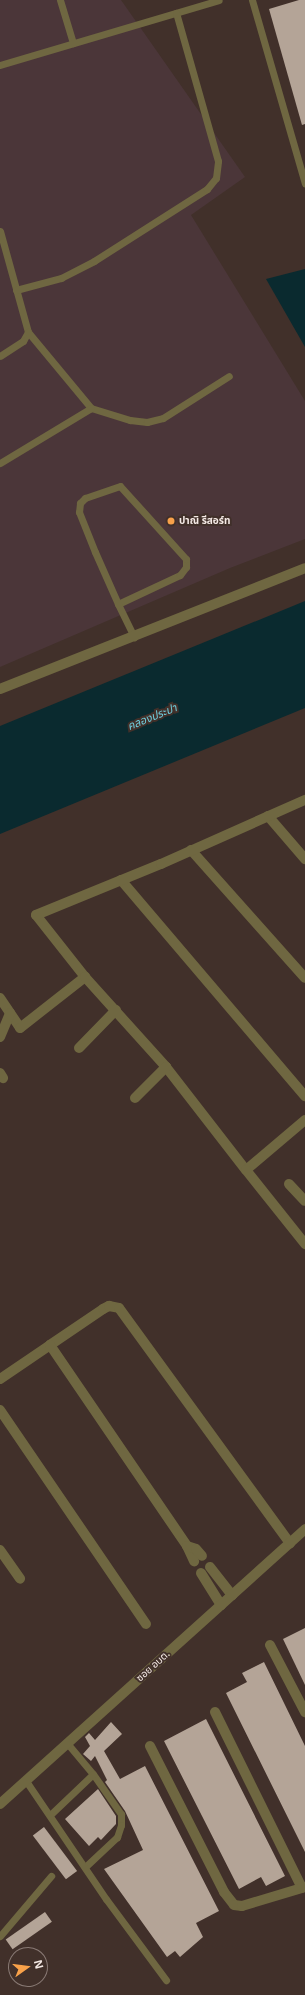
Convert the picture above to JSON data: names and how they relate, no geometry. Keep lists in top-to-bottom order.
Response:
{
  "streets": {
    "street": ["ซอย อบต."]
  },
  "water": ["คลองประปา"],
  "places": ["ปาณิ รีสอร์ท"],
  "north": "right"
}
